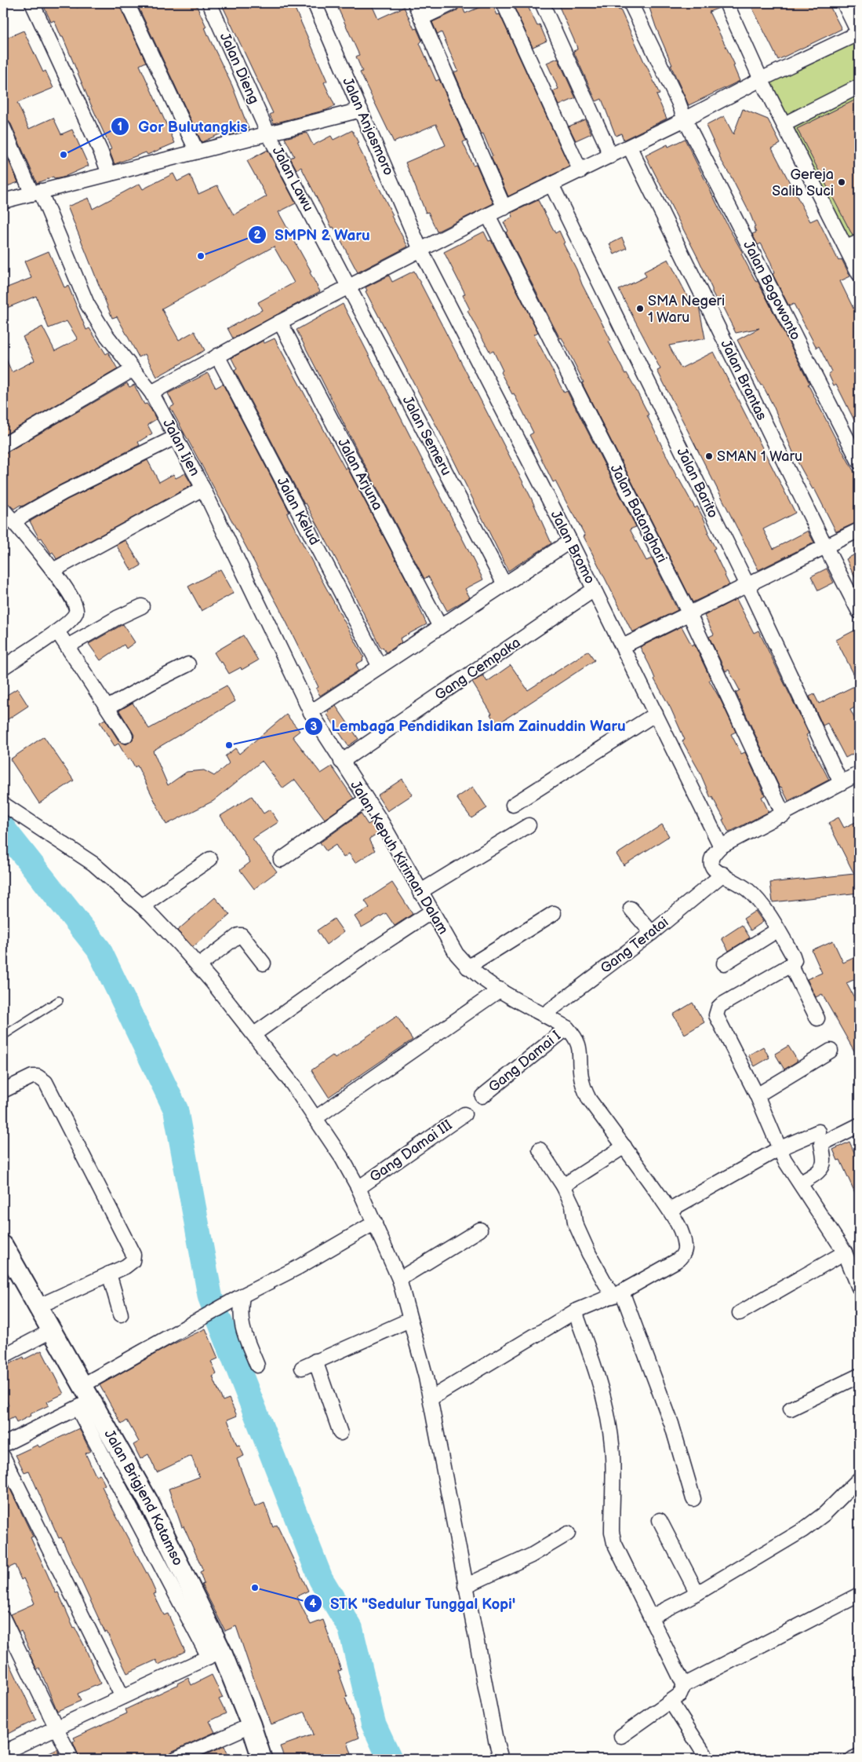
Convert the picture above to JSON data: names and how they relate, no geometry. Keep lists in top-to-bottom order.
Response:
{
  "streets": {
    "street": [
      "Jalan Dieng",
      "Jalan Anjasmoro",
      "Jalan Lawu",
      "Jalan Bogowonto",
      "Jalan Brantas",
      "Jalan Semeru",
      "Jalan Ijen",
      "Jalan Arjuna",
      "Jalan Barito",
      "Jalan Kelud",
      "Jalan Batanghari",
      "Jalan Bromo",
      "Gang Cempaka",
      "Jalan Kepuh Kiriman Dalam",
      "Gang Teratai",
      "Gang Damai I",
      "Gang Damai III",
      "Jalan Brigjend Katamso"
    ]
  },
  "crossings": [
    ["Jalan Dieng", "Jalan Lawu"],
    ["Jalan Anjasmoro", "Jalan Bromo"],
    ["Jalan Lawu", "Jalan Semeru"],
    ["Jalan Ijen", "Jalan Kepuh Kiriman Dalam"],
    ["Jalan Bromo", "Gang Cempaka"],
    ["Gang Cempaka", "Jalan Kepuh Kiriman Dalam"],
    ["Jalan Kepuh Kiriman Dalam", "Gang Teratai"],
    ["Jalan Kepuh Kiriman Dalam", "Gang Damai I"]
  ],
  "places": [
    "Gor Bulutangkis",
    "Gereja Salib Suci",
    "SMPN 2 Waru",
    "SMA Negeri 1 Waru",
    "SMAN 1 Waru",
    "Lembaga Pendidikan Islam Zainuddin Waru",
    "STK \"Sedulur Tunggal Kopi'"
  ]
}
